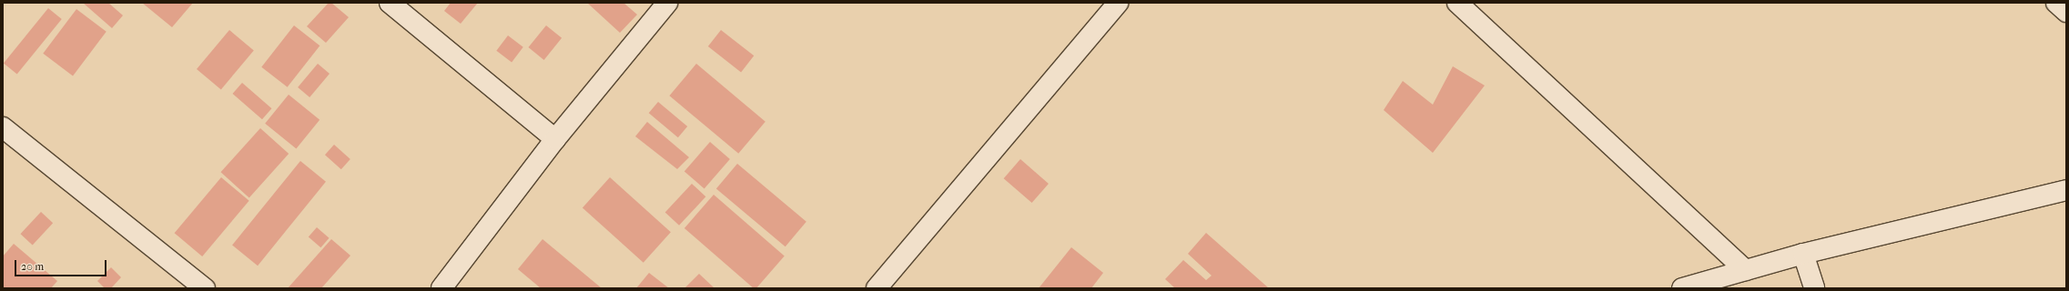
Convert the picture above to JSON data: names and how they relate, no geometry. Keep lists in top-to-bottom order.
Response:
{
  "scale_bar": "20 m"
}
